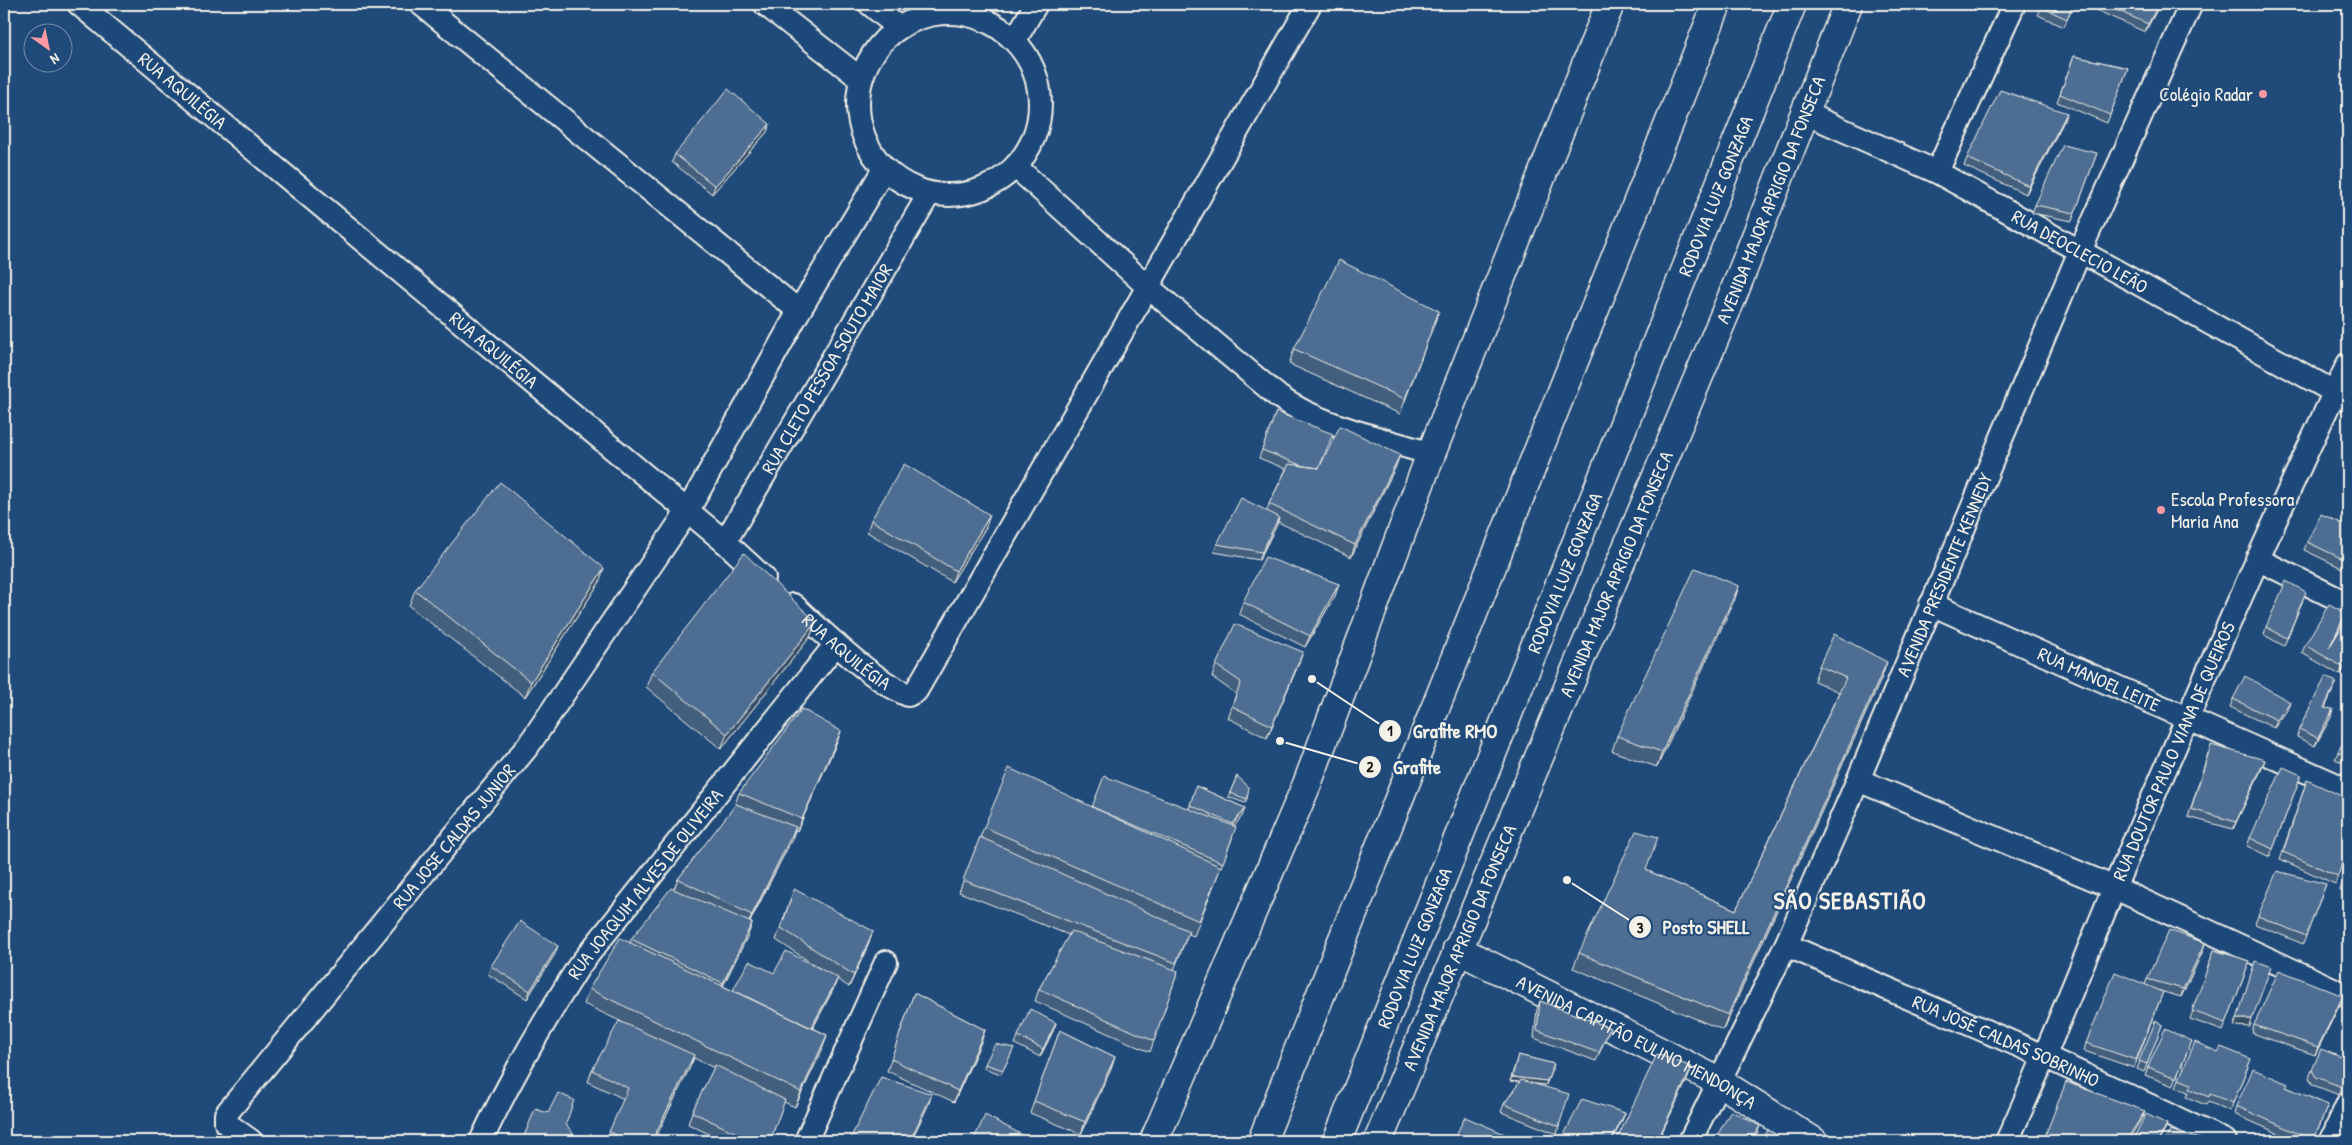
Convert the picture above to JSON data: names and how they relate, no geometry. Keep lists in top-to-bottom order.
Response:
{
  "streets": {
    "main road": ["RODOVIA LUIZ GONZAGA", "AVENIDA MAJOR APRIGIO DA FONSECA", "AVENIDA CAPITÃO EULINO MENDONÇA"],
    "street": [
      "RUA AQUILÉGIA",
      "RUA DEOCLECIO LEÃO",
      "RUA CLETO PESSOA SOUTO MAIOR",
      "AVENIDA PRESIDENTE KENNEDY",
      "RUA MANOEL LEITE",
      "RUA DOUTOR PAULO VIANA DE QUEIROS",
      "RUA JOSE CALDAS JUNIOR",
      "RUA JOAQUIM ALVES DE OLIVEIRA",
      "RUA JOSÉ CALDAS SOBRINHO"
    ]
  },
  "crossings": [
    ["RUA AQUILÉGIA", "RUA CLETO PESSOA SOUTO MAIOR"],
    ["RUA AQUILÉGIA", "RUA JOSE CALDAS JUNIOR"],
    ["RUA AQUILÉGIA", "RUA JOAQUIM ALVES DE OLIVEIRA"],
    ["AVENIDA MAJOR APRIGIO DA FONSECA", "RUA DEOCLECIO LEÃO"],
    ["AVENIDA MAJOR APRIGIO DA FONSECA", "AVENIDA CAPITÃO EULINO MENDONÇA"],
    ["RUA DEOCLECIO LEÃO", "AVENIDA PRESIDENTE KENNEDY"],
    ["RUA DEOCLECIO LEÃO", "RUA DOUTOR PAULO VIANA DE QUEIROS"],
    ["AVENIDA PRESIDENTE KENNEDY", "RUA MANOEL LEITE"],
    ["AVENIDA PRESIDENTE KENNEDY", "RUA JOSÉ CALDAS SOBRINHO"],
    ["AVENIDA PRESIDENTE KENNEDY", "AVENIDA CAPITÃO EULINO MENDONÇA"],
    ["RUA MANOEL LEITE", "RUA DOUTOR PAULO VIANA DE QUEIROS"],
    ["RUA DOUTOR PAULO VIANA DE QUEIROS", "RUA JOSÉ CALDAS SOBRINHO"]
  ],
  "districts": ["SÃO SEBASTIÃO"],
  "places": [
    "Colégio Radar",
    "Escola Professora Maria Ana",
    "Grafite RMO",
    "Grafite",
    "Posto SHELL"
  ],
  "north": "bottom right"
}
